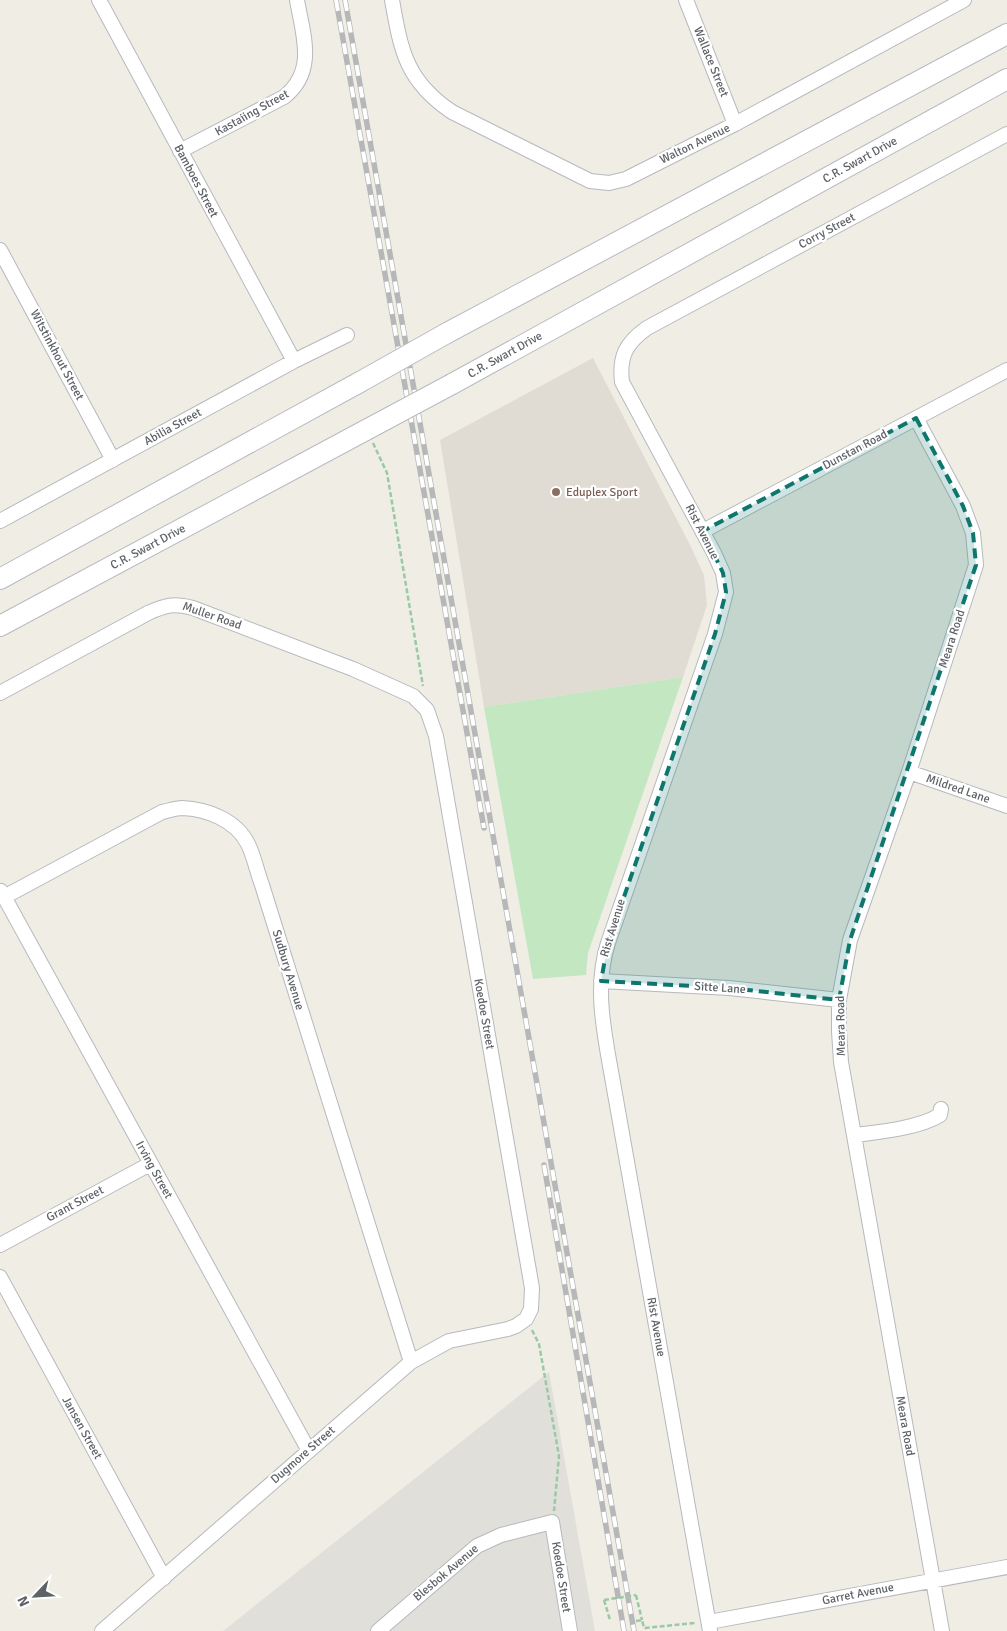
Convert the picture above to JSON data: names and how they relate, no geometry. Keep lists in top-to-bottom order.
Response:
{
  "streets": {
    "main road": ["C.R. Swart Drive"],
    "street": [
      "Wallace Street",
      "Kastaiing Street",
      "Walton Avenue",
      "Bamboes Street",
      "Corry Street",
      "Witstinkhout Street",
      "Abilia Street",
      "Dunstan Road",
      "Rist Avenue",
      "Muller Road",
      "Meara Road",
      "Mildred Lane",
      "Sudbury Avenue",
      "Sitte Lane",
      "Koedoe Street",
      "Irving Street",
      "Grant Street",
      "Jansen Street",
      "Dugmore Street",
      "Blesbok Avenue",
      "Garret Avenue"
    ]
  },
  "crossings": [
    ["Wallace Street", "Walton Avenue"],
    ["Kastaiing Street", "Bamboes Street"],
    ["Bamboes Street", "Abilia Street"],
    ["Corry Street", "Rist Avenue"],
    ["Witstinkhout Street", "Abilia Street"],
    ["Dunstan Road", "Rist Avenue"],
    ["Dunstan Road", "Meara Road"],
    ["Rist Avenue", "Sitte Lane"],
    ["Rist Avenue", "Garret Avenue"],
    ["Muller Road", "Koedoe Street"],
    ["Meara Road", "Mildred Lane"],
    ["Meara Road", "Sitte Lane"],
    ["Meara Road", "Garret Avenue"],
    ["Sudbury Avenue", "Irving Street"],
    ["Sudbury Avenue", "Dugmore Street"],
    ["Koedoe Street", "Dugmore Street"],
    ["Koedoe Street", "Blesbok Avenue"],
    ["Irving Street", "Grant Street"],
    ["Irving Street", "Dugmore Street"],
    ["Jansen Street", "Dugmore Street"]
  ],
  "places": ["Eduplex Sport"],
  "north": "bottom left"
}
